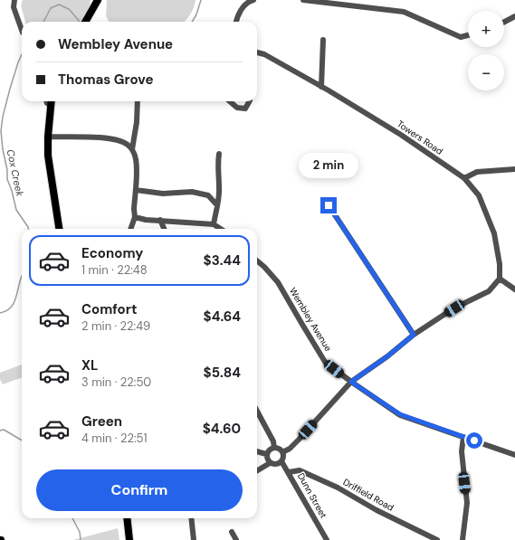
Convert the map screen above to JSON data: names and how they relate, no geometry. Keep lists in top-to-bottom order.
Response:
{
  "streets": {
    "street": [
      "Towers Road",
      "Wembley Avenue",
      "Driffield Road",
      "Dunn Street"
    ]
  },
  "crossings": [
    ["Driffield Road", "Dunn Street"]
  ],
  "water": ["Cox Creek"],
  "page": {
    "map_buttons": ["+", "−"],
    "banner": ["Wembley Avenue", "Thomas Grove"],
    "bubble": "2 min",
    "list": [
      {
        "name": "Economy",
        "note": "1 min · 22:48",
        "value": "$3.44"
      },
      {
        "name": "Comfort",
        "note": "2 min · 22:49",
        "value": "$4.64"
      },
      {
        "name": "XL",
        "note": "3 min · 22:50",
        "value": "$5.84"
      },
      {
        "name": "Green",
        "note": "4 min · 22:51",
        "value": "$4.60"
      }
    ],
    "buttons": "Confirm"
  }
}
